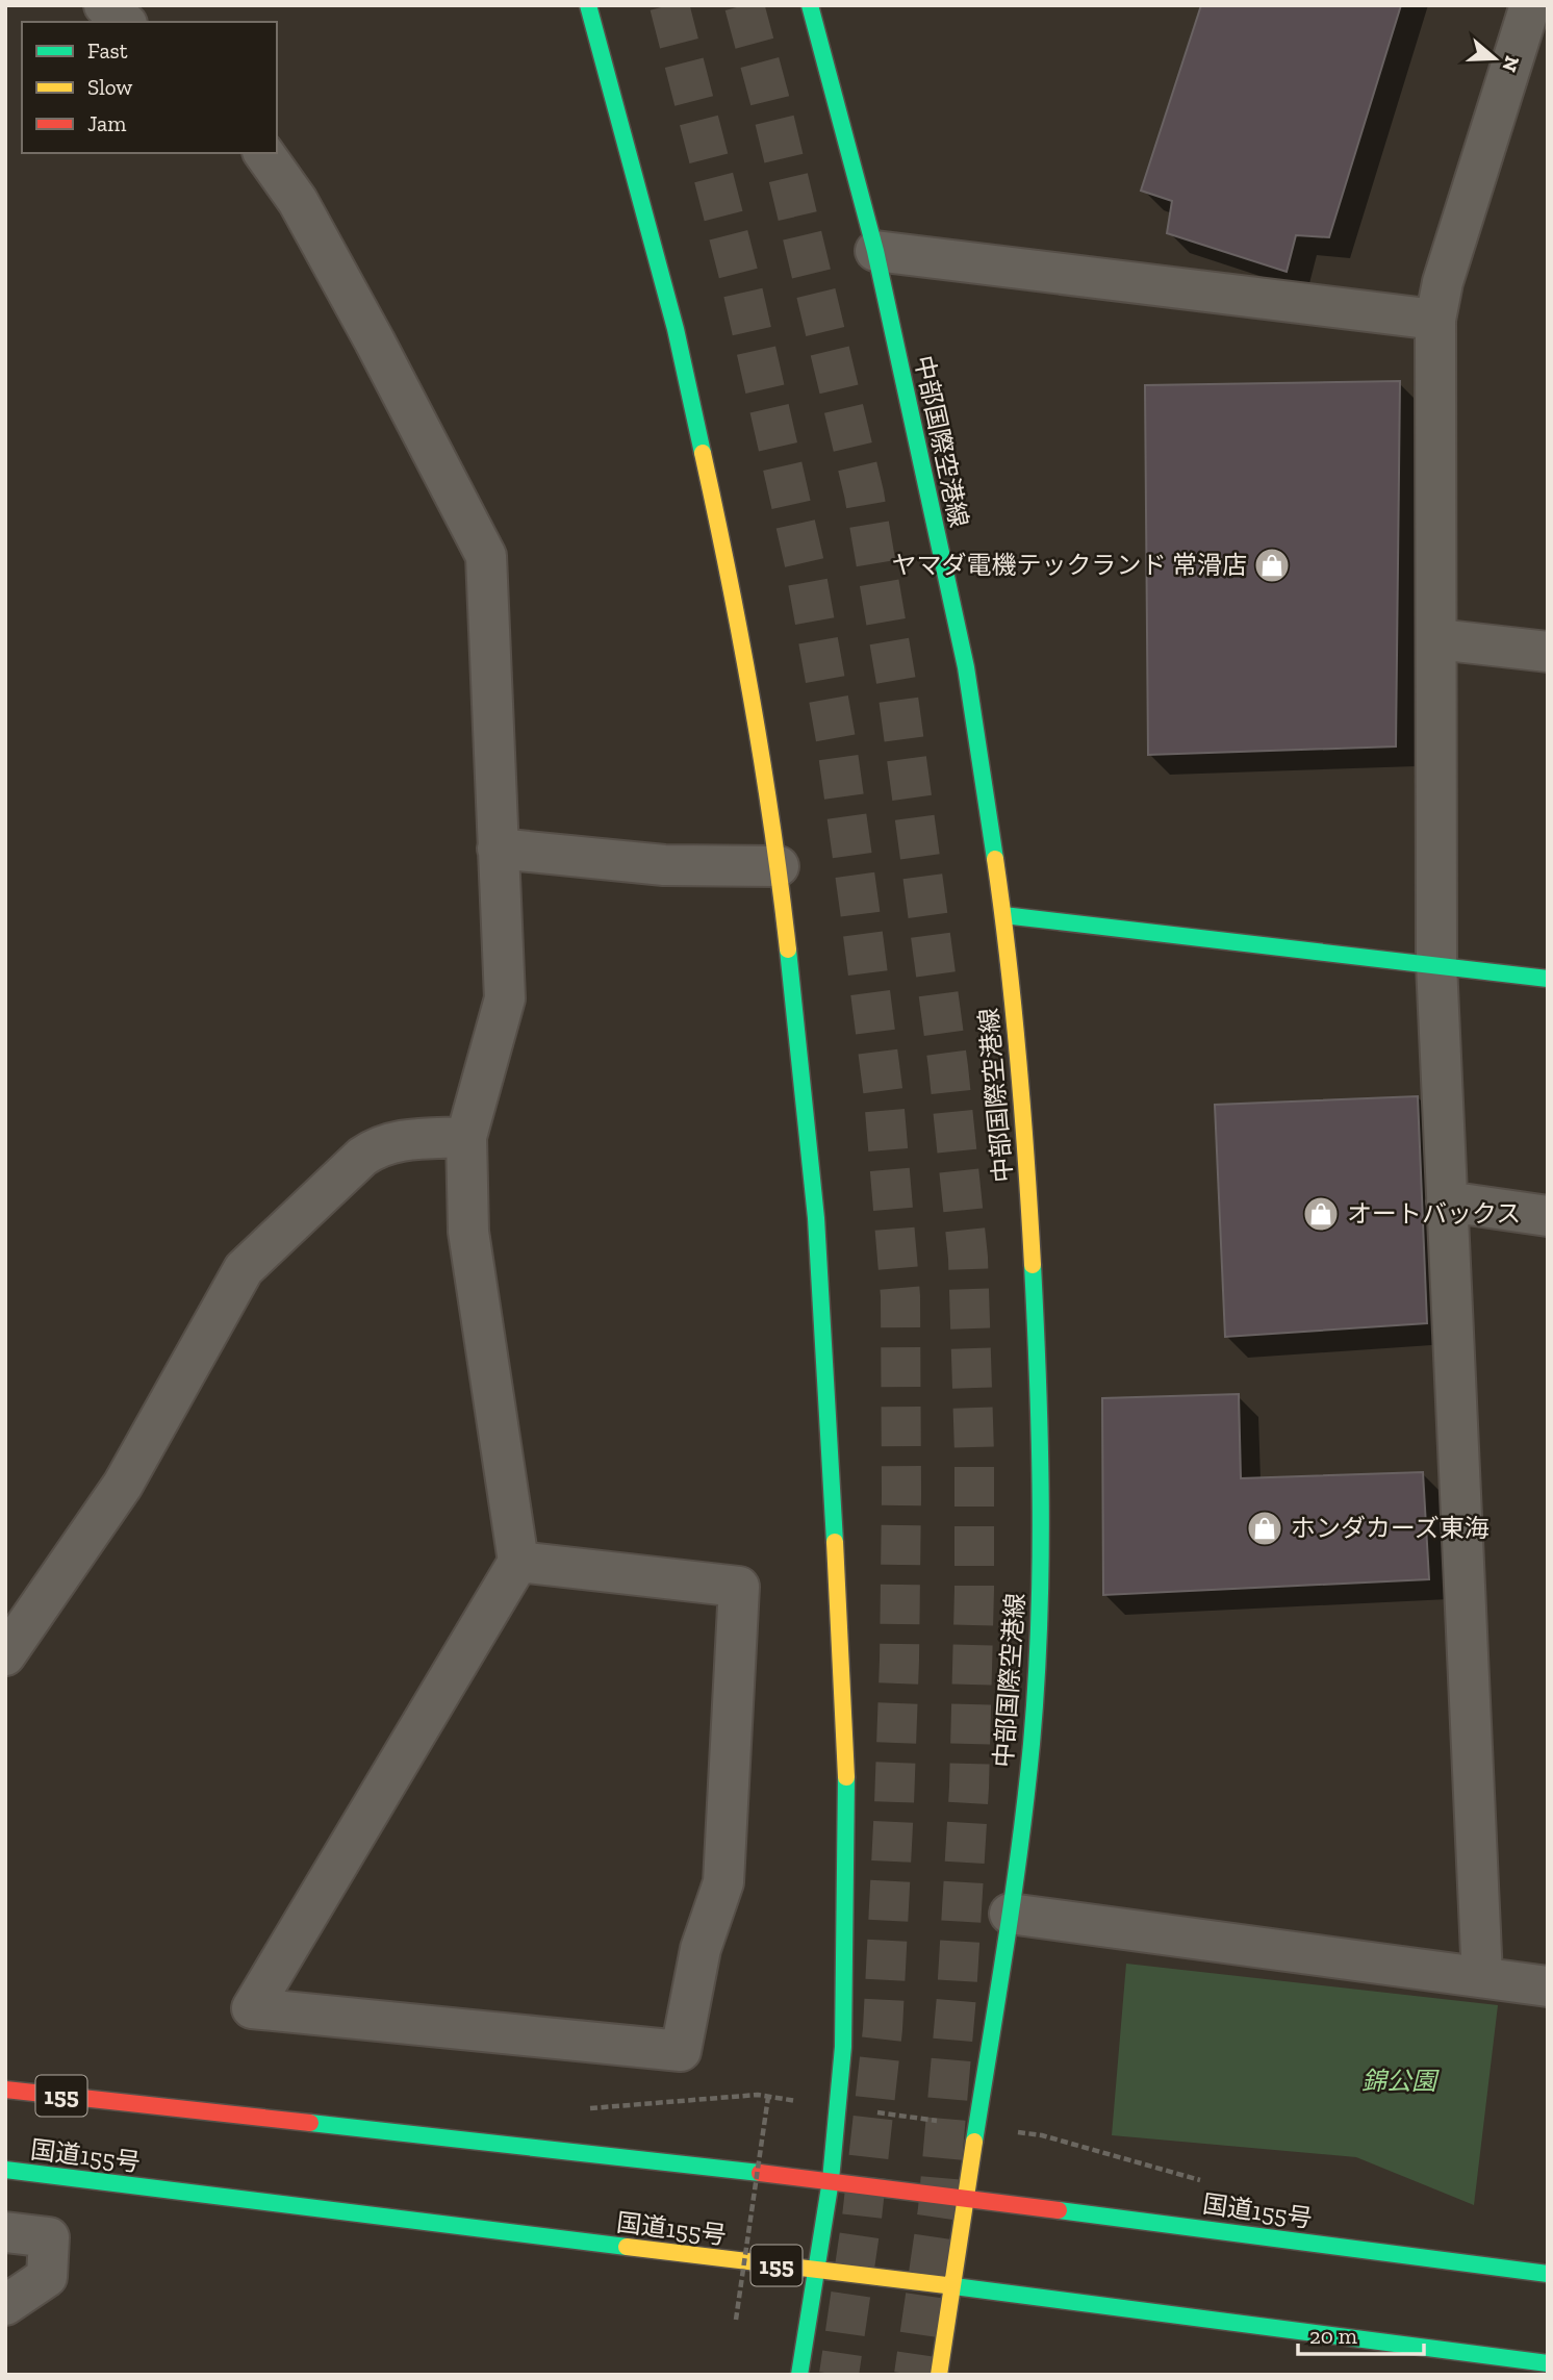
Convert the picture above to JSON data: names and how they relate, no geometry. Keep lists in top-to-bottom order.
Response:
{
  "streets": {
    "main road": ["中部国際空港線", "155", "国道155号"]
  },
  "crossings": [
    ["中部国際空港線", "国道155号"]
  ],
  "parks": ["錦公園"],
  "places": {
    "shop": ["ヤマダ電機テックランド 常滑店", "オートバックス", "ホンダカーズ東海"]
  },
  "legend": ["Fast", "Slow", "Jam"],
  "scale_bar": "20 m",
  "north": "right"
}
